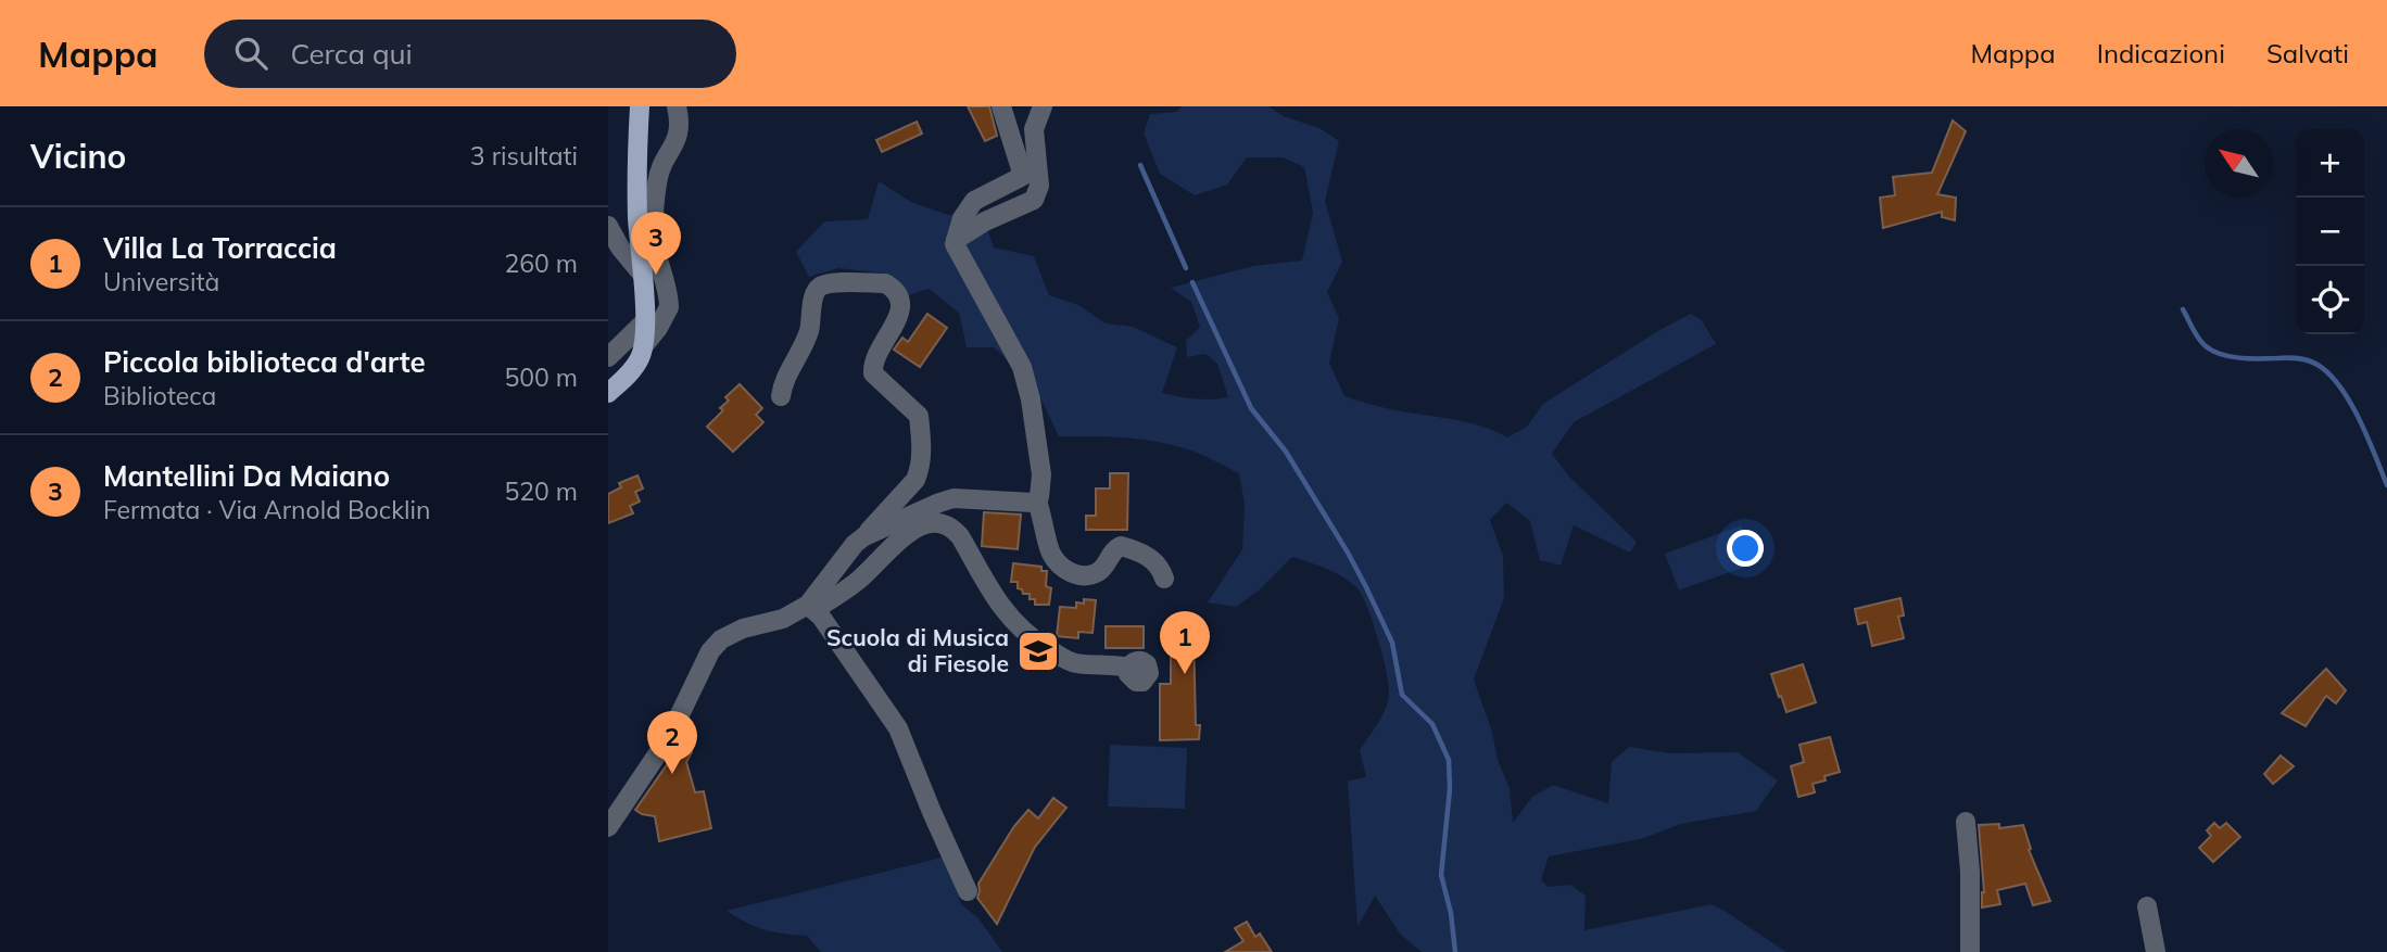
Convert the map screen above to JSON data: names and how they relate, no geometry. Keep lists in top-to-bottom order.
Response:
{
  "places": {
    "school or university": ["Scuola di Musica di Fiesole"]
  },
  "north": "top left",
  "page": {
    "header": "Mappa",
    "search": "Cerca qui",
    "nav": ["Mappa", "Indicazioni", "Salvati"],
    "heading": ["Vicino", "3 risultati"],
    "map_buttons": ["+", "−"],
    "list": [
      {
        "mark": "1",
        "name": "Villa La Torraccia",
        "note": "Università",
        "value": "260 m"
      },
      {
        "mark": "2",
        "name": "Piccola biblioteca d'arte",
        "note": "Biblioteca",
        "value": "500 m"
      },
      {
        "mark": "3",
        "name": "Mantellini Da Maiano",
        "note": "Fermata · Via Arnold Bocklin",
        "value": "520 m"
      }
    ],
    "pins": ["3", "1", "2"]
  }
}
